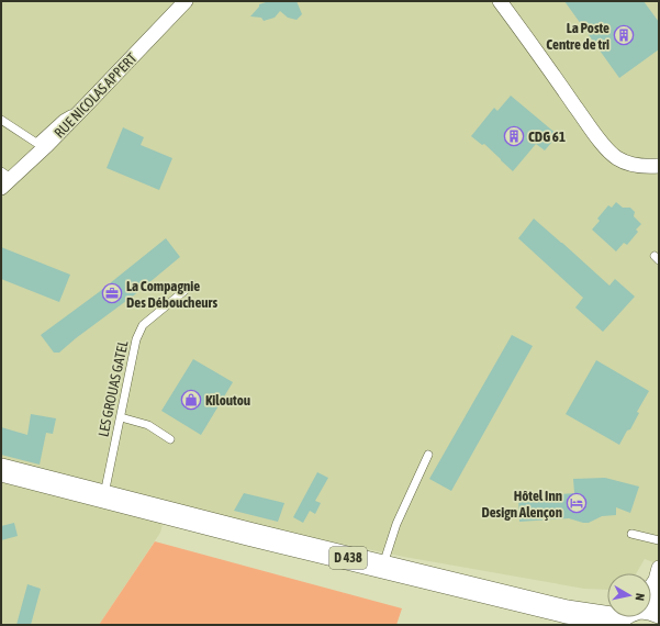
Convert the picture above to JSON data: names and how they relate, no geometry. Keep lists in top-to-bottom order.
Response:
{
  "streets": {
    "main road": ["D 438"],
    "street": ["RUE NICOLAS APPERT"],
    "lane": ["LES GROUAS GATEL"]
  },
  "crossings": [
    ["LES GROUAS GATEL", "D 438"]
  ],
  "places": {
    "building": ["La Poste Centre de tri", "CDG 61"],
    "office": ["La Compagnie Des Déboucheurs"],
    "shop": ["Kiloutou"],
    "hotel": ["Hôtel Inn Design Alençon"]
  },
  "north": "right"
}
